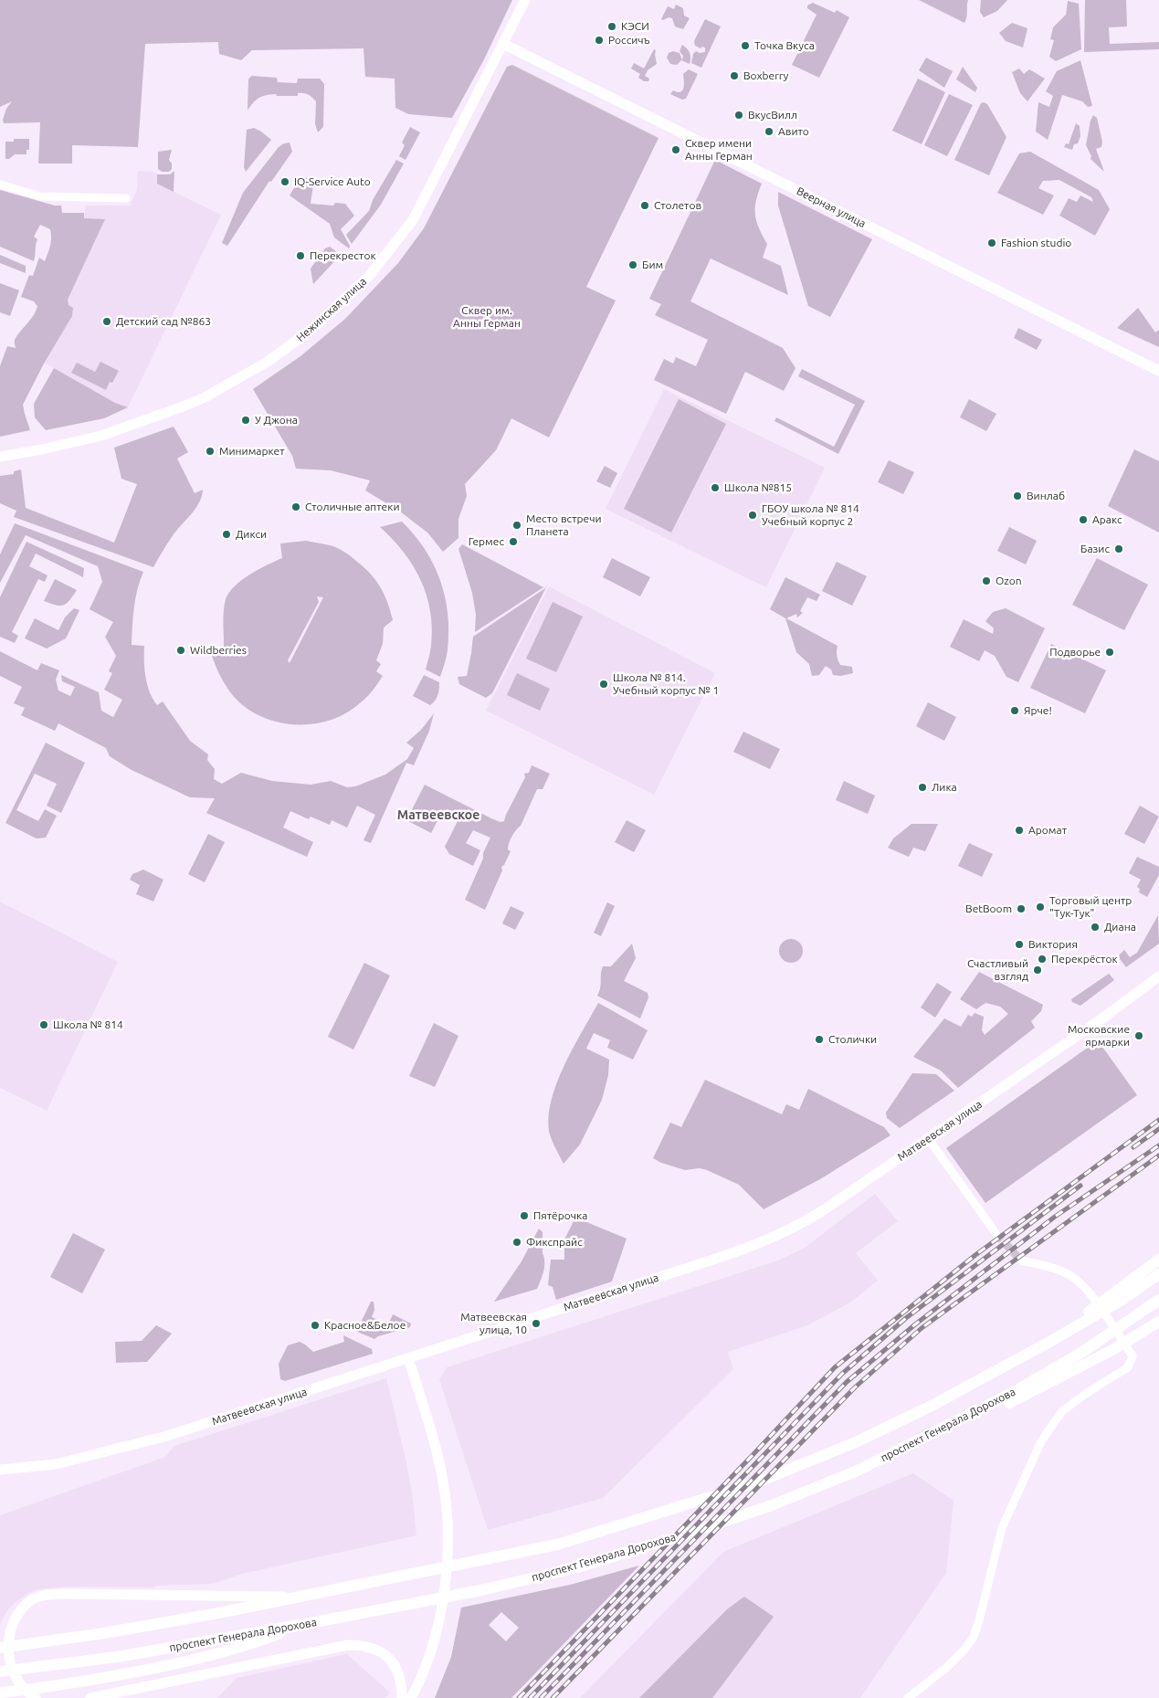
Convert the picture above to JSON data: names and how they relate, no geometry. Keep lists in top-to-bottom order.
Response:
{
  "streets": {
    "main road": ["проспект Генерала Дорохова"],
    "street": ["Веерная улица", "Нежинская улица", "Матвеевская улица"]
  },
  "crossings": [
    ["Веерная улица", "Нежинская улица"]
  ],
  "districts": ["Матвеевское"],
  "parks": ["Сквер им. Анны Герман"],
  "places": [
    "КЭСИ",
    "Россичъ",
    "Точка Вкуса",
    "Boxberry",
    "ВкусВилл",
    "Авито",
    "Сквер имени Анны Герман",
    "IQ-Service Auto",
    "Столетов",
    "Fashion studio",
    "Перекресток",
    "Бим",
    "Детский сад №863",
    "У Джона",
    "Минимаркет",
    "Школа №815",
    "Винлаб",
    "Столичные аптеки",
    "ГБОУ школа № 814 Учебный корпус 2",
    "Аракс",
    "Место встречи Планета",
    "Дикси",
    "Гермес",
    "Базис",
    "Ozon",
    "Wildberries",
    "Подворье",
    "Школа № 814. Учебный корпус № 1",
    "Ярче!",
    "Лика",
    "Аромат",
    "Торговый центр \"Тук-Тук\"",
    "BetBoom",
    "Диана",
    "Виктория",
    "Перекрёсток",
    "Счастливый взгляд",
    "Школа № 814",
    "Московские ярмарки",
    "Столички",
    "Пятёрочка",
    "Фикспрайс",
    "Матвеевская улица, 10",
    "Красное&Белое"
  ]
}
